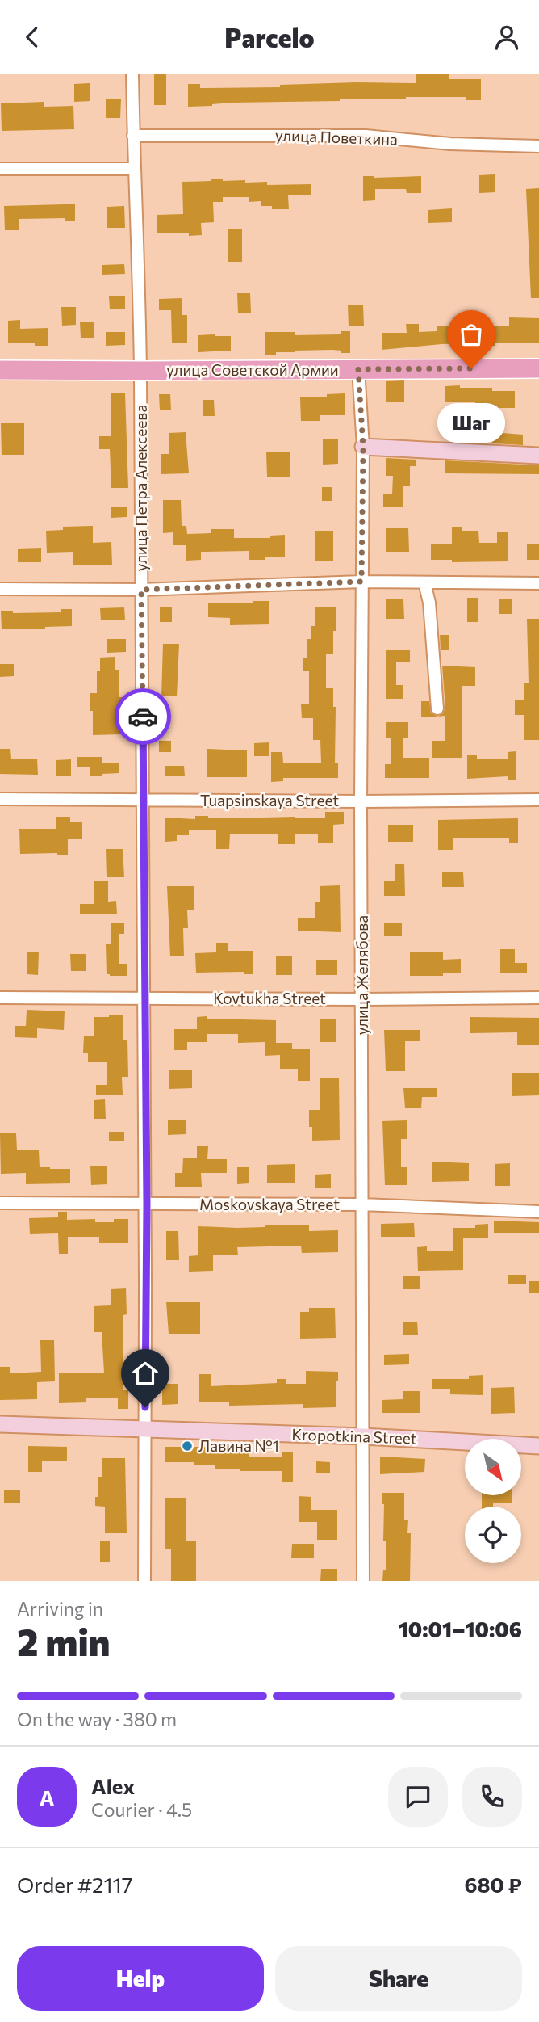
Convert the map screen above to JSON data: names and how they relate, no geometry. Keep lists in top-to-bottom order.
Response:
{
  "streets": {
    "main road": ["улица Советской Армии", "Kropotkina Street"],
    "street": [
      "улица Поветкина",
      "улица Петра Алексеева",
      "Tuapsinskaya Street",
      "улица Желябова",
      "Kovtukha Street",
      "Moskovskaya Street"
    ]
  },
  "crossings": [
    ["улица Поветкина", "улица Петра Алексеева"],
    ["улица Советской Армии", "улица Петра Алексеева"],
    ["улица Советской Армии", "улица Желябова"],
    ["улица Петра Алексеева", "Tuapsinskaya Street"],
    ["улица Петра Алексеева", "Kovtukha Street"],
    ["улица Петра Алексеева", "Moskovskaya Street"],
    ["улица Петра Алексеева", "Kropotkina Street"],
    ["Tuapsinskaya Street", "улица Желябова"],
    ["улица Желябова", "Kovtukha Street"],
    ["улица Желябова", "Moskovskaya Street"],
    ["улица Желябова", "Kropotkina Street"]
  ],
  "places": ["Шаг", "Лавина №1"],
  "north": "bottom right",
  "page": {
    "header": "Parcelo",
    "bubble": "Шаг",
    "heading": ["2 min", "Arriving in", "10:01–10:06"],
    "panel": [
      "Alex",
      "Courier · 4.5",
      "Order #2117",
      "680 ₽"
    ],
    "bar": "On the way · 380 m",
    "round": "A",
    "buttons": ["Help", "Share"]
  }
}
